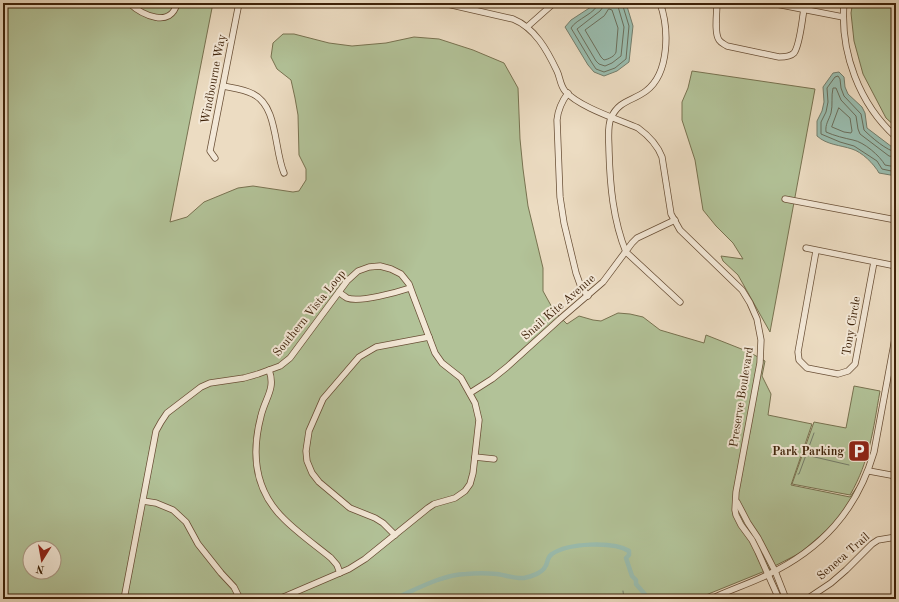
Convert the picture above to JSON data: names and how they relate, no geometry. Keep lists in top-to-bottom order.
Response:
{
  "streets": {
    "street": [
      "Windbourne Way",
      "Snail Kite Avenue",
      "Southern Vista Loop",
      "Tony Circle",
      "Preserve Boulevard",
      "Seneca Trail"
    ]
  },
  "crossings": [
    ["Snail Kite Avenue", "Southern Vista Loop"],
    ["Snail Kite Avenue", "Preserve Boulevard"]
  ],
  "places": {
    "parking": ["Park Parking"]
  },
  "north": "bottom"
}
